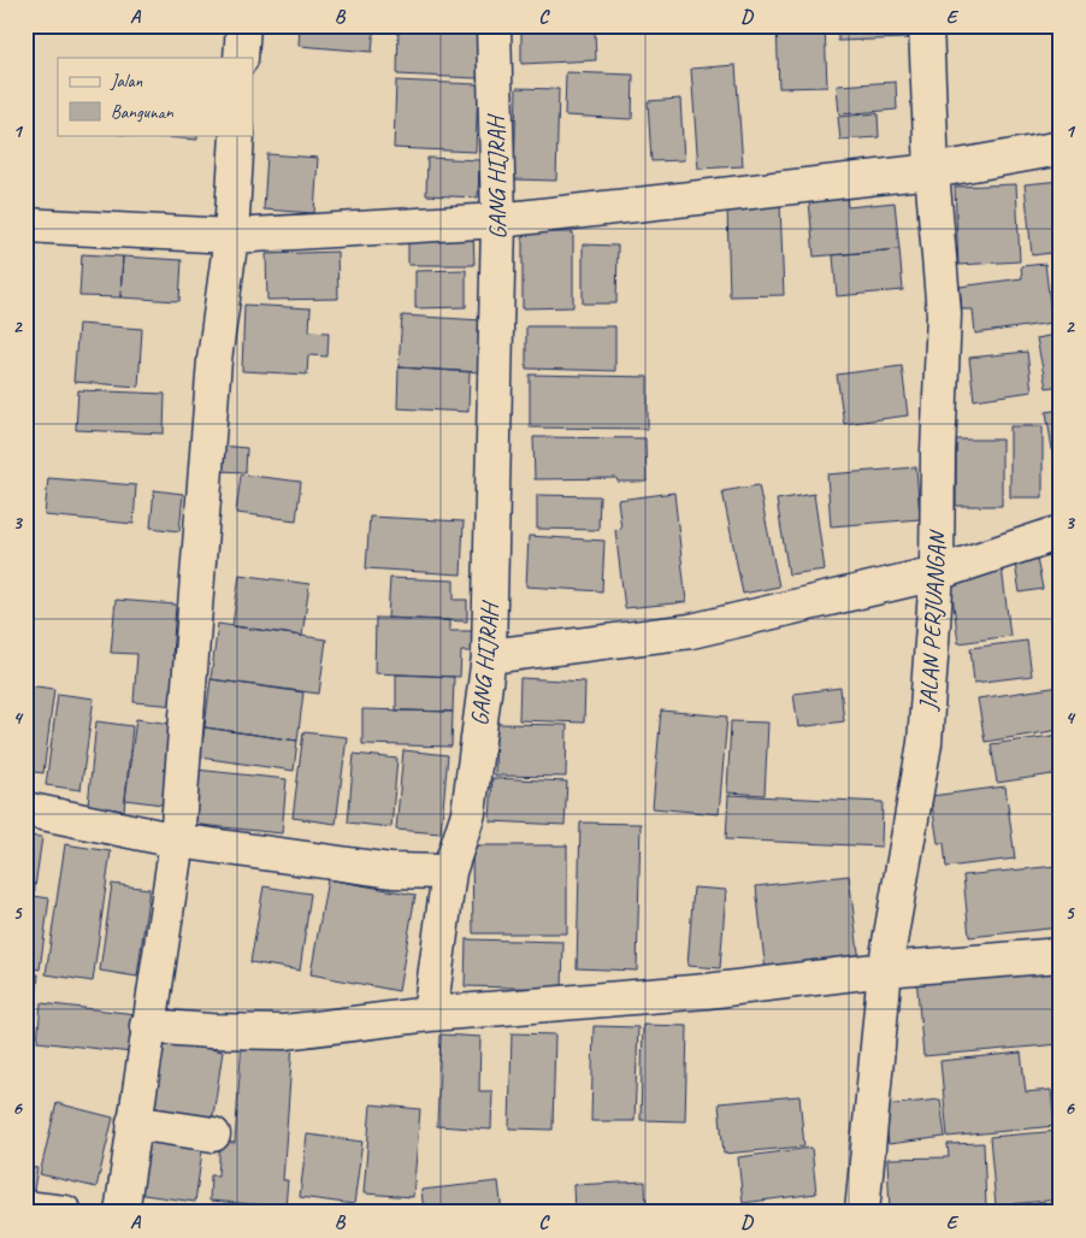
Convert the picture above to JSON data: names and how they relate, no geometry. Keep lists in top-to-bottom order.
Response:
{
  "streets": {
    "street": ["GANG HIJRAH", "JALAN PERJUANGAN"]
  },
  "legend": ["Jalan", "Bangunan"],
  "grid": {
    "columns": [
      "A",
      "B",
      "C",
      "D",
      "E"
    ],
    "rows": [
      "1",
      "2",
      "3",
      "4",
      "5",
      "6"
    ]
  }
}
